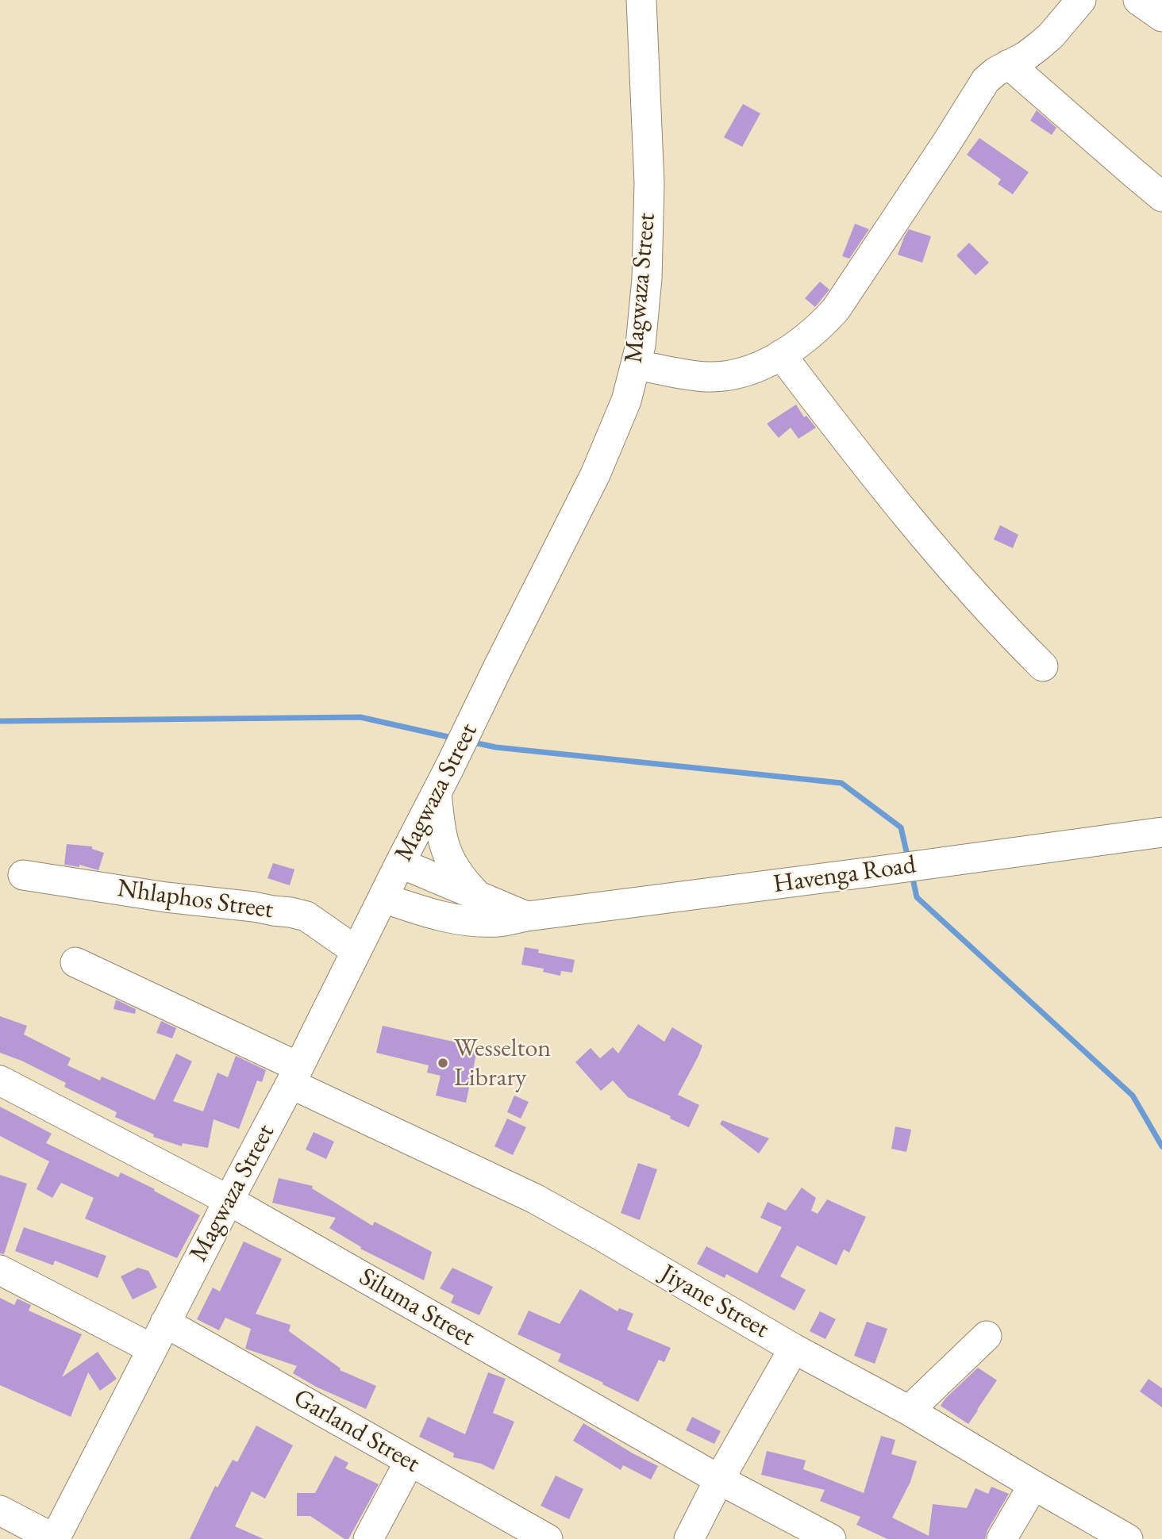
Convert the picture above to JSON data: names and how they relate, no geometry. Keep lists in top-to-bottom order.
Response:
{
  "streets": {
    "street": [
      "Magwaza Street",
      "Havenga Road",
      "Nhlaphos Street",
      "Jiyane Street",
      "Siluma Street",
      "Garland Street"
    ]
  },
  "crossings": [
    ["Magwaza Street", "Havenga Road"],
    ["Magwaza Street", "Nhlaphos Street"],
    ["Magwaza Street", "Jiyane Street"],
    ["Magwaza Street", "Siluma Street"],
    ["Magwaza Street", "Garland Street"]
  ],
  "places": ["Wesselton Library"]
}
